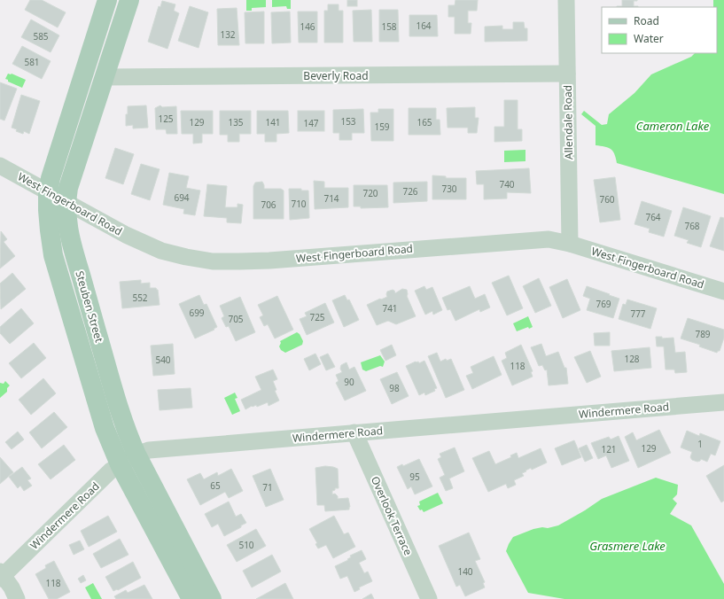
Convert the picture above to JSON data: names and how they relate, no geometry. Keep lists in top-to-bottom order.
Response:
{
  "streets": {
    "main road": ["Steuben Street"],
    "street": [
      "Beverly Road",
      "Allendale Road",
      "West Fingerboard Road",
      "Windermere Road",
      "Overlook Terrace"
    ]
  },
  "crossings": [
    ["Beverly Road", "Allendale Road"],
    ["Beverly Road", "Steuben Street"],
    ["Allendale Road", "West Fingerboard Road"],
    ["West Fingerboard Road", "Steuben Street"],
    ["Steuben Street", "Windermere Road"],
    ["Windermere Road", "Overlook Terrace"]
  ],
  "water": ["Cameron Lake", "Grasmere Lake"],
  "house_numbers": [
    "164",
    "146",
    "158",
    "132",
    "585",
    "581",
    "125",
    "153",
    "129",
    "135",
    "141",
    "165",
    "147",
    "159",
    "740",
    "730",
    "726",
    "720",
    "694",
    "714",
    "760",
    "710",
    "706",
    "764",
    "768",
    "552",
    "769",
    "741",
    "699",
    "777",
    "725",
    "705",
    "789",
    "128",
    "540",
    "118",
    "90",
    "98",
    "1",
    "129",
    "121",
    "95",
    "65",
    "71",
    "510",
    "140",
    "118"
  ],
  "legend": ["Road", "Water"]
}
